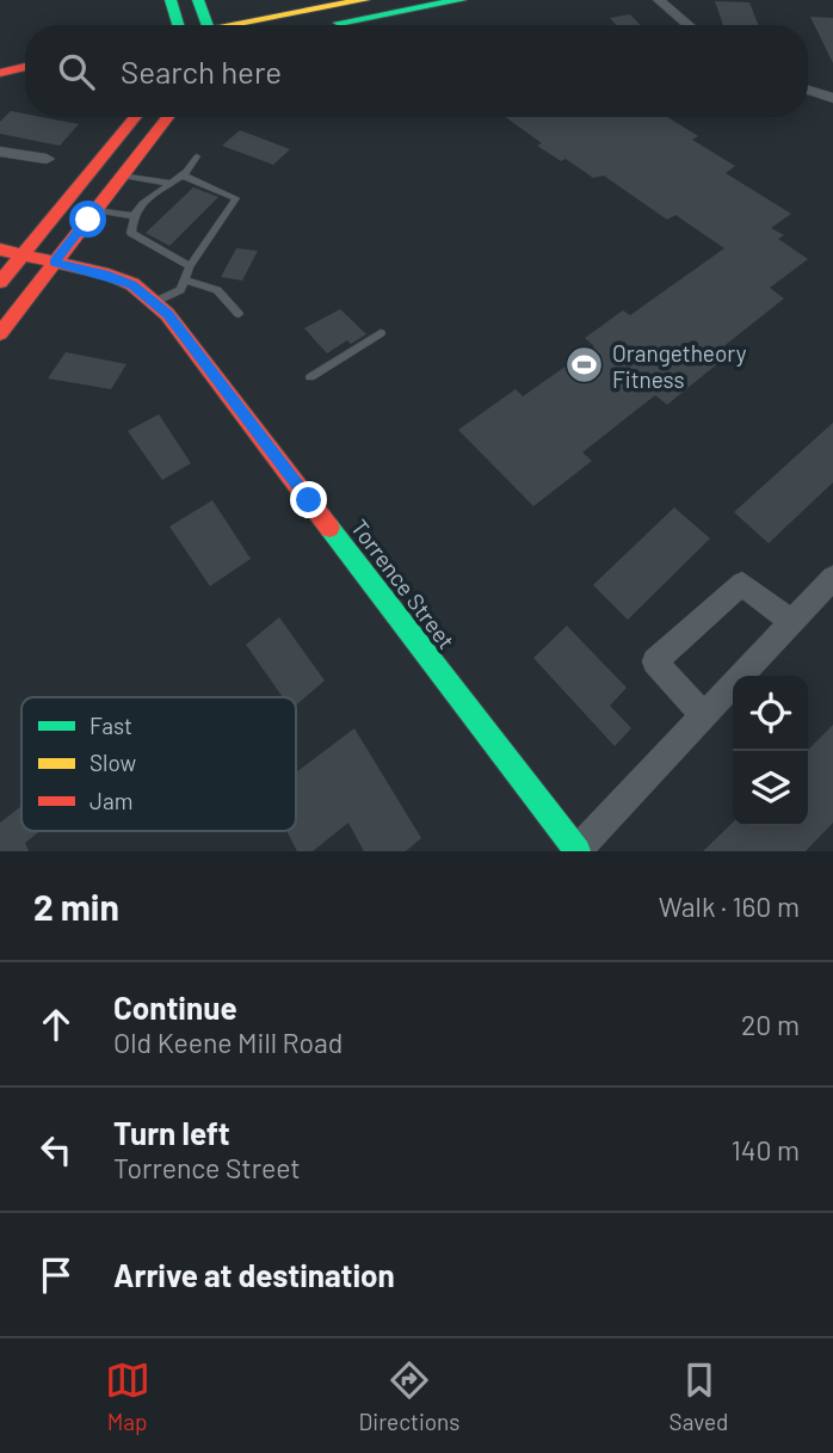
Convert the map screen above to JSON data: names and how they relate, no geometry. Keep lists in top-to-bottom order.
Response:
{
  "streets": {
    "main road": ["Torrence Street"]
  },
  "places": {
    "sports": ["Orangetheory Fitness"]
  },
  "legend": ["Fast", "Slow", "Jam"],
  "page": {
    "search": "Search here",
    "heading": ["2 min", "Walk · 160 m"],
    "list": [
      ["Continue", "Old Keene Mill Road", "20 m"],
      ["Turn left", "Torrence Street", "140 m"],
      "Arrive at destination"
    ],
    "nav": ["Map", "Directions", "Saved"]
  }
}
